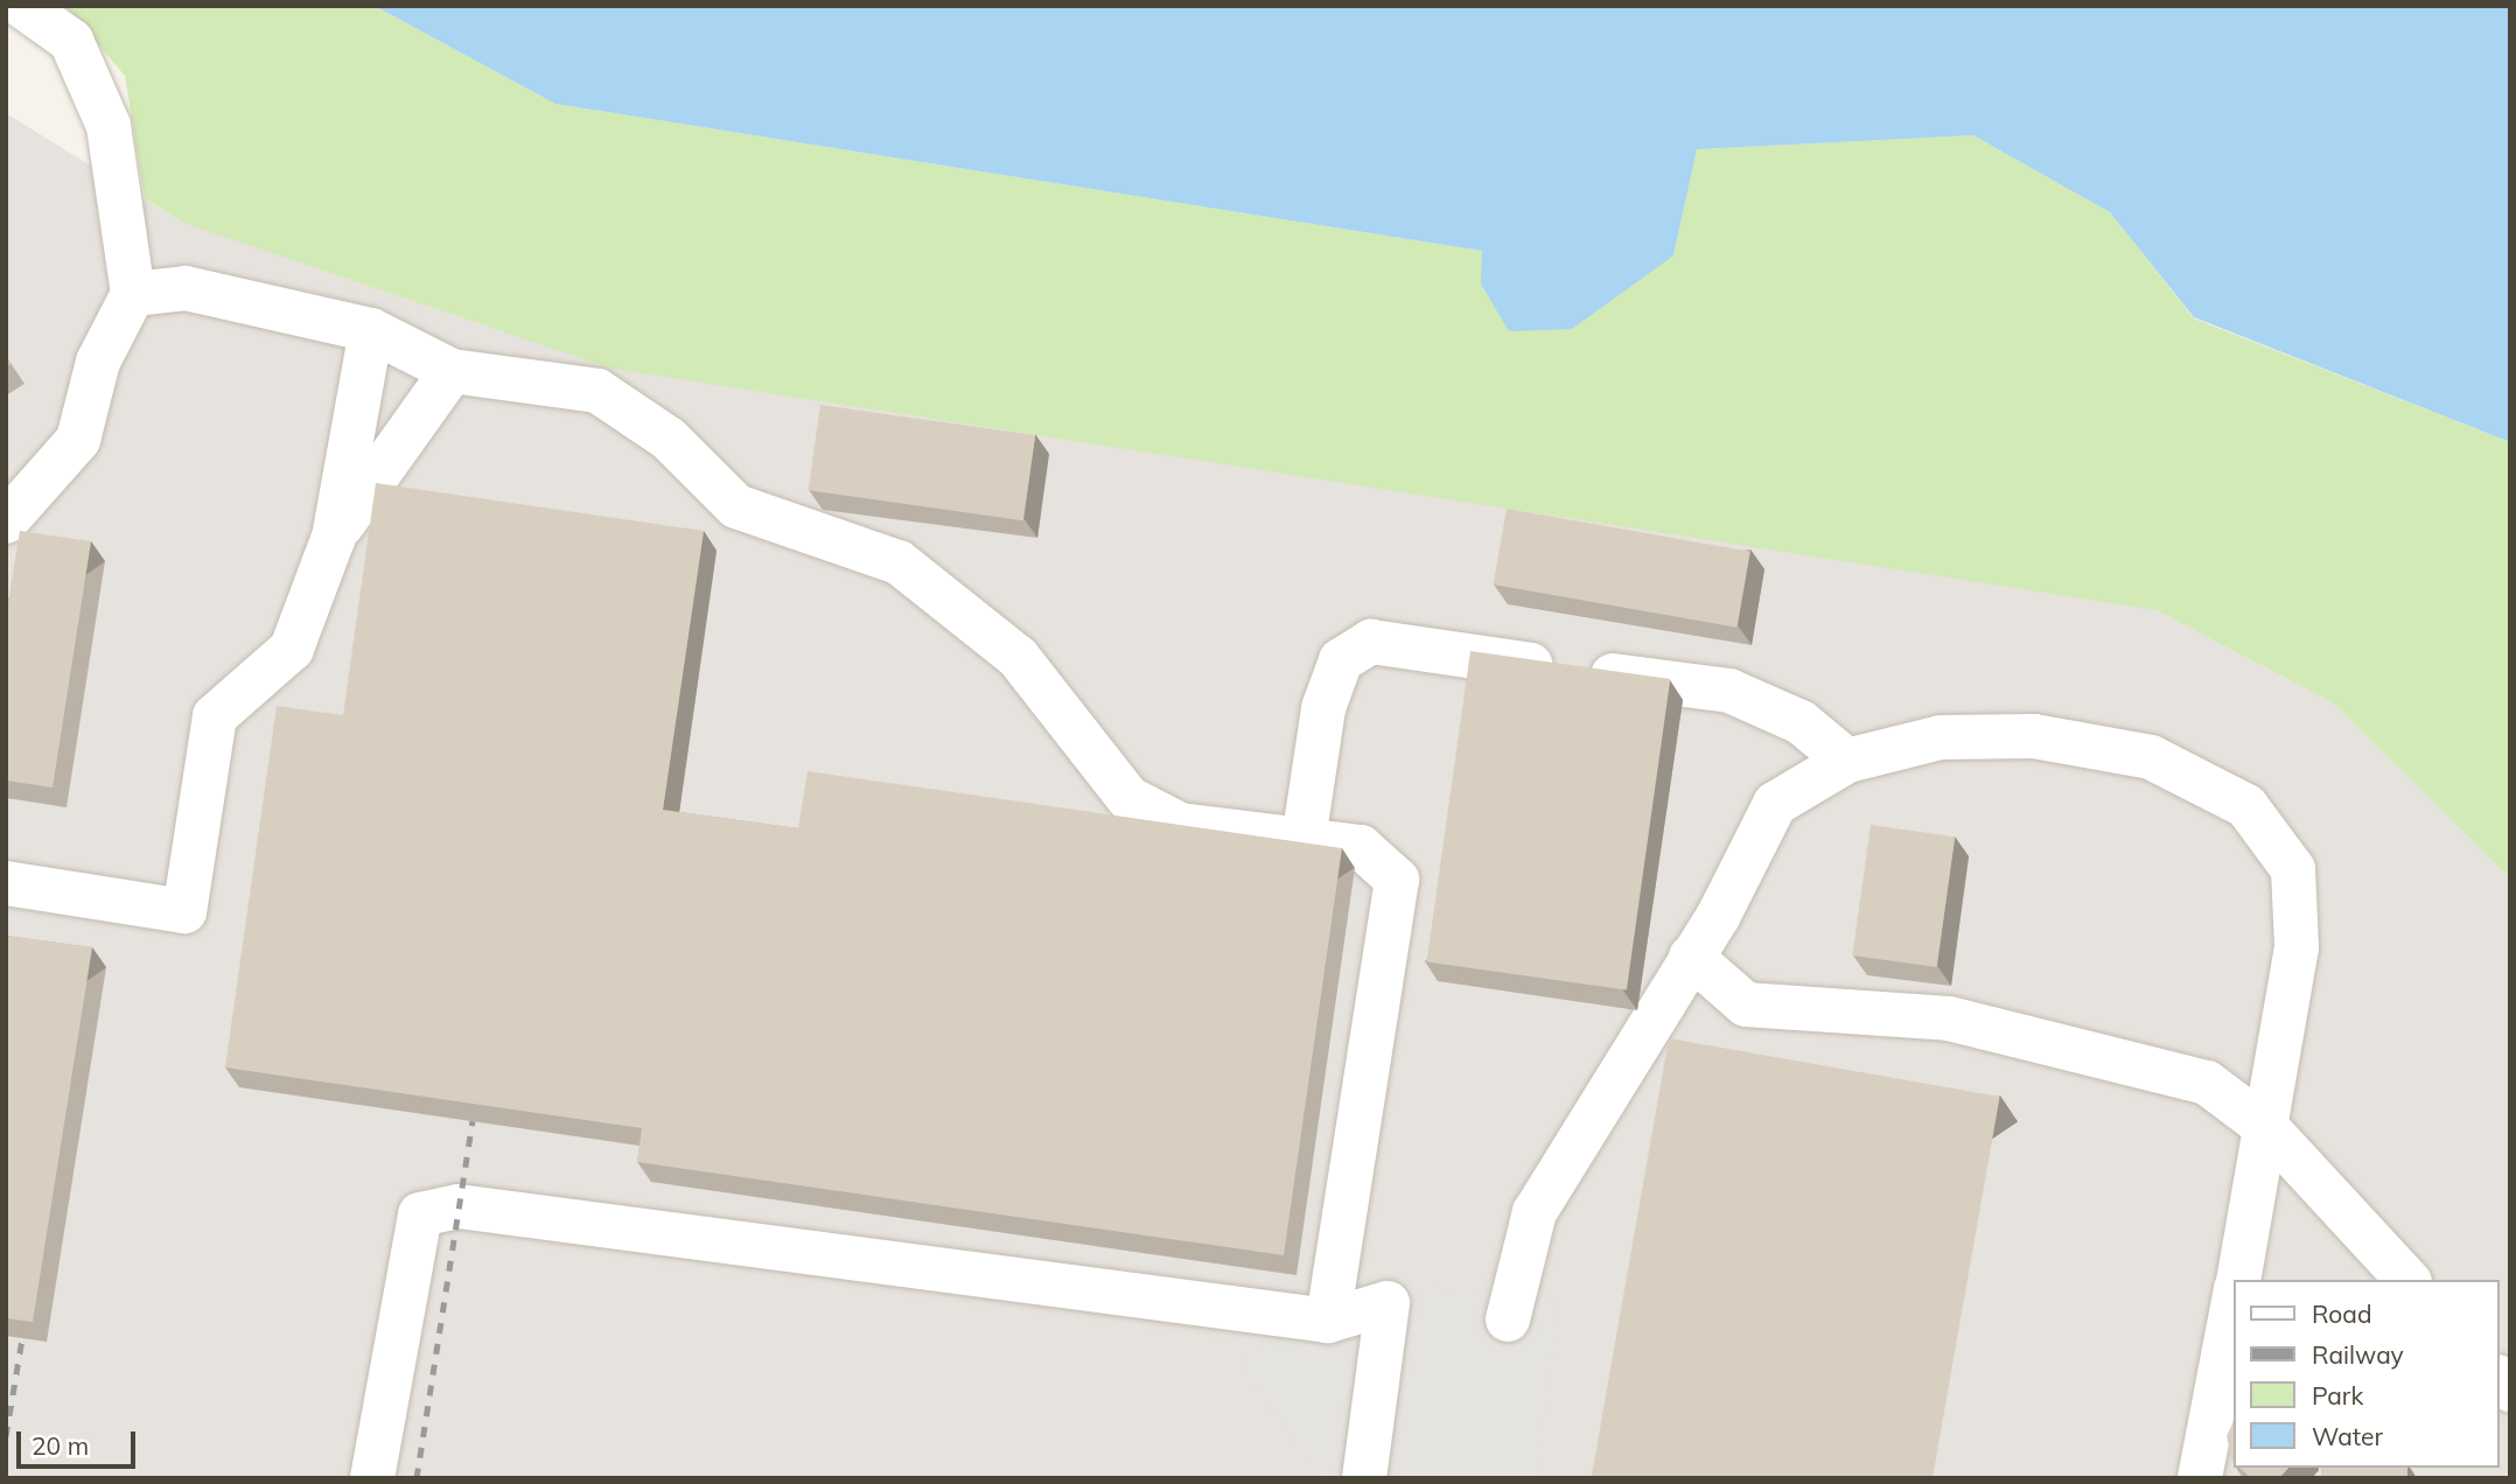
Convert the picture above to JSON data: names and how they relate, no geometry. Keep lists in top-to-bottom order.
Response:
{
  "legend": [
    "Road",
    "Railway",
    "Park",
    "Water"
  ],
  "scale_bar": "20 m"
}
